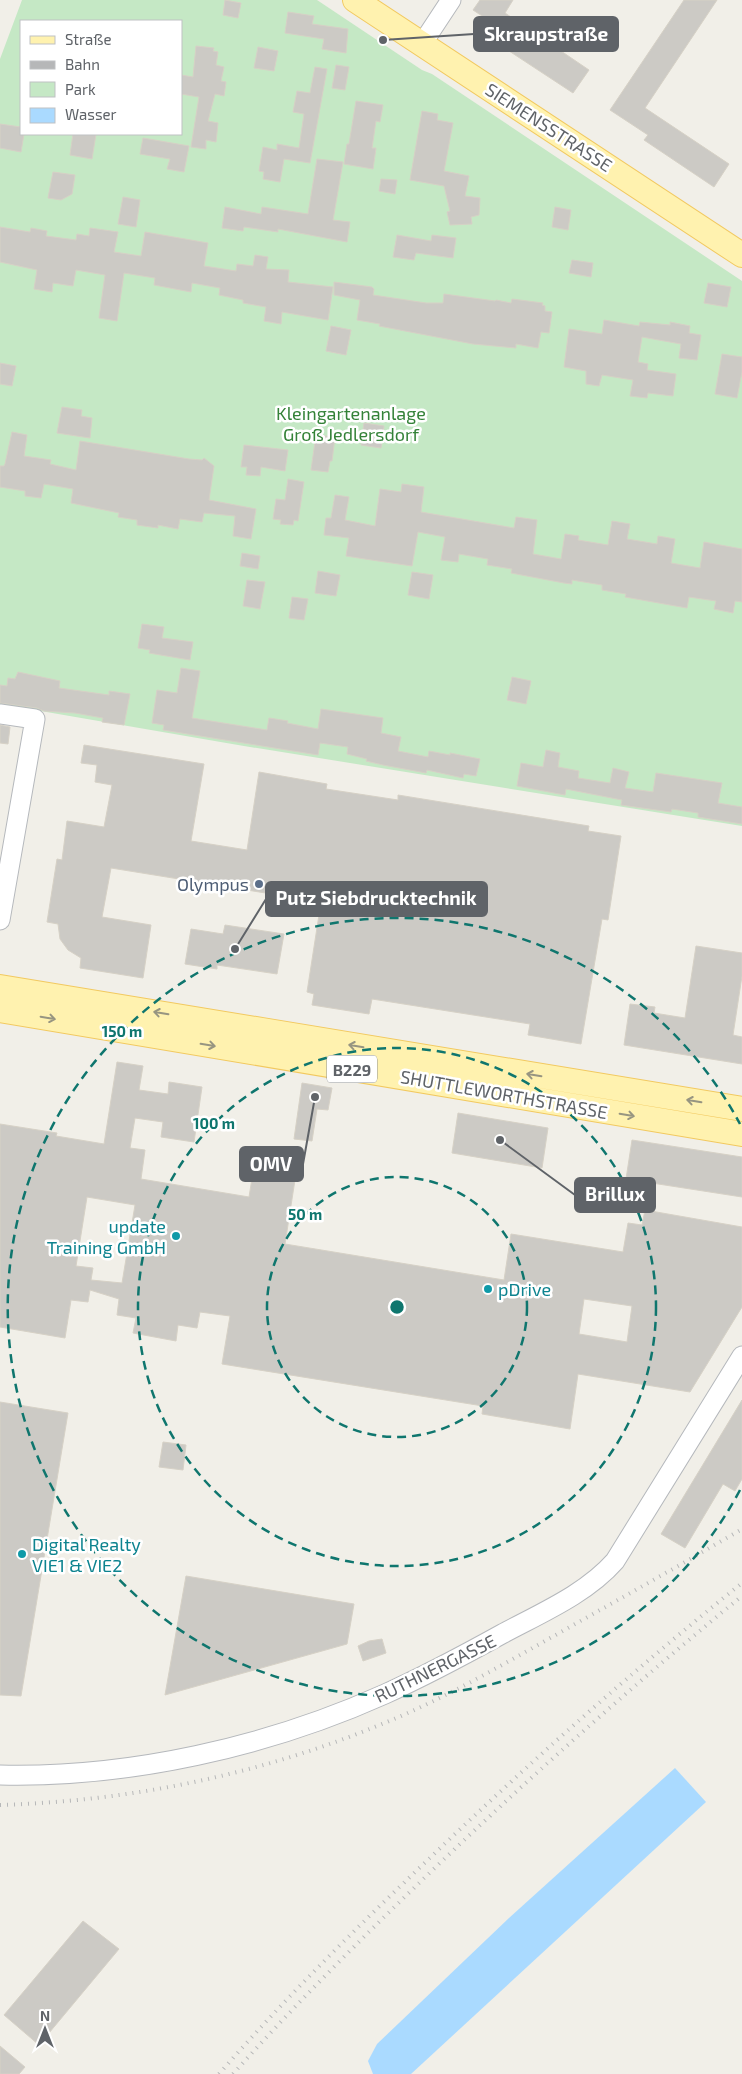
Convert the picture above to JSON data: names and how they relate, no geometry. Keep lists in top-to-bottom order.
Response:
{
  "streets": {
    "main road": ["SIEMENSSTRASSE", "B229", "SHUTTLEWORTHSTRASSE"],
    "street": ["RUTHNERGASSE"]
  },
  "parks": ["Kleingartenanlage Groß Jedlersdorf"],
  "places": [
    "Skraupstraße",
    "Olympus",
    "Putz Siebdrucktechnik",
    "OMV",
    "Brillux",
    "update Training GmbH",
    "pDrive",
    "Digital Realty VIE1 & VIE2"
  ],
  "legend": [
    "Straße",
    "Bahn",
    "Park",
    "Wasser"
  ],
  "north": "top",
  "rings": ["150 m", "100 m", "50 m"]
}
